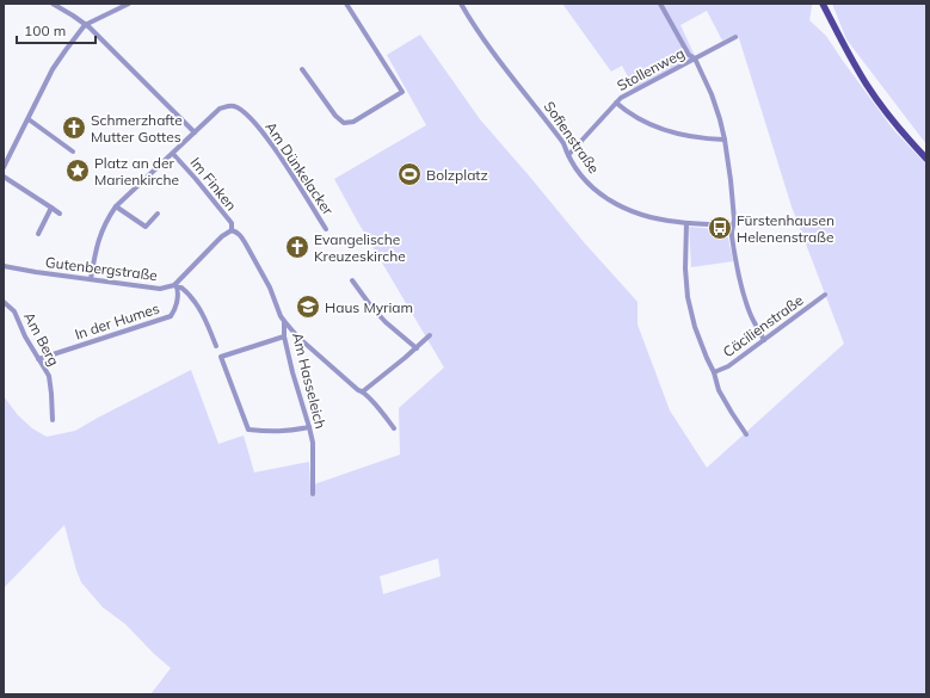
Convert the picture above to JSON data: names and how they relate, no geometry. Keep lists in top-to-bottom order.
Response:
{
  "streets": {
    "street": [
      "Stollenweg",
      "Sofienstraße",
      "Am Dünkelacker",
      "Im Finken",
      "Gutenbergstraße",
      "In der Humes",
      "Cäcilienstraße",
      "Am Berg",
      "Am Hasseleich"
    ]
  },
  "crossings": [
    ["Stollenweg", "Sofienstraße"],
    ["Am Dünkelacker", "Im Finken"],
    ["Am Dünkelacker", "Gutenbergstraße"],
    ["Im Finken", "Gutenbergstraße"],
    ["Im Finken", "Am Hasseleich"],
    ["Gutenbergstraße", "In der Humes"],
    ["Gutenbergstraße", "Am Hasseleich"],
    ["In der Humes", "Am Berg"]
  ],
  "places": {
    "church": ["Schmerzhafte Mutter Gottes", "Evangelische Kreuzeskirche"],
    "place": ["Platz an der Marienkirche"],
    "sports": ["Bolzplatz"],
    "bus stop": ["Fürstenhausen Helenenstraße"],
    "school or university": ["Haus Myriam"]
  },
  "scale_bar": "100 m"
}
